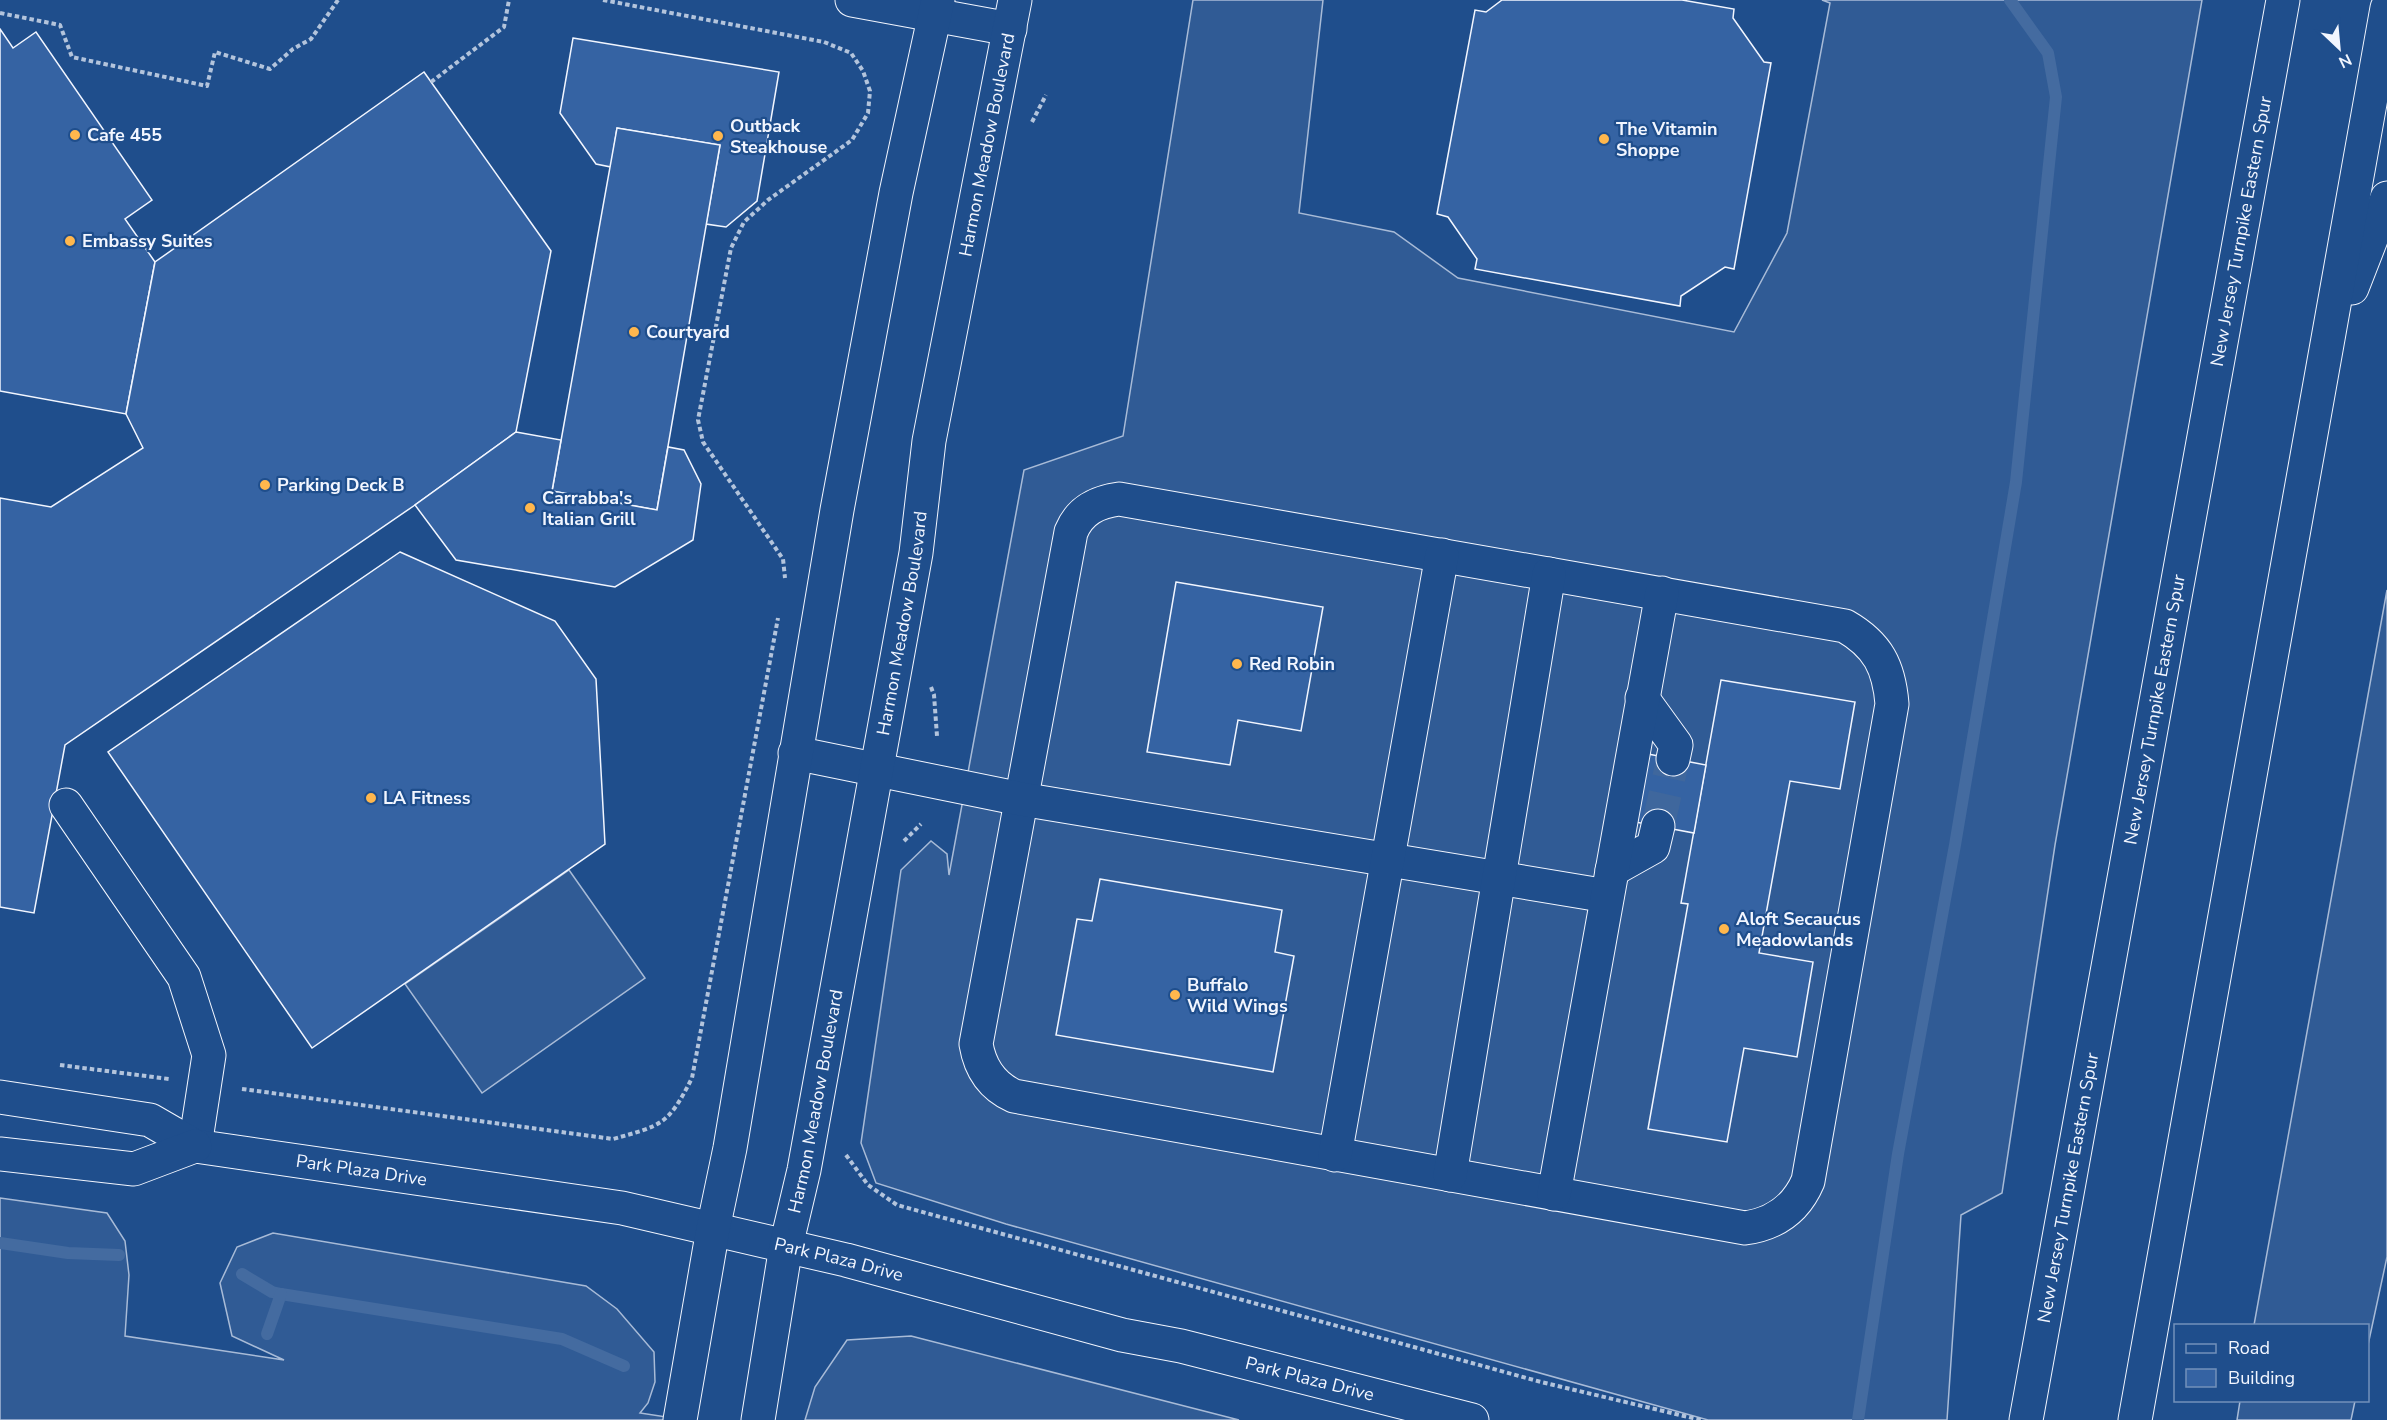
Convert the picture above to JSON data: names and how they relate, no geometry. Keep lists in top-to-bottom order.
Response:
{
  "streets": {
    "main road": ["Harmon Meadow Boulevard", "New Jersey Turnpike Eastern Spur", "Park Plaza Drive"]
  },
  "crossings": [
    ["Harmon Meadow Boulevard", "Park Plaza Drive"]
  ],
  "places": [
    "Cafe 455",
    "Outback Steakhouse",
    "The Vitamin Shoppe",
    "Embassy Suites",
    "Courtyard",
    "Parking Deck B",
    "Carrabba's Italian Grill",
    "Red Robin",
    "LA Fitness",
    "Aloft Secaucus Meadowlands",
    "Buffalo Wild Wings"
  ],
  "legend": ["Road", "Building"],
  "north": "bottom right"
}
